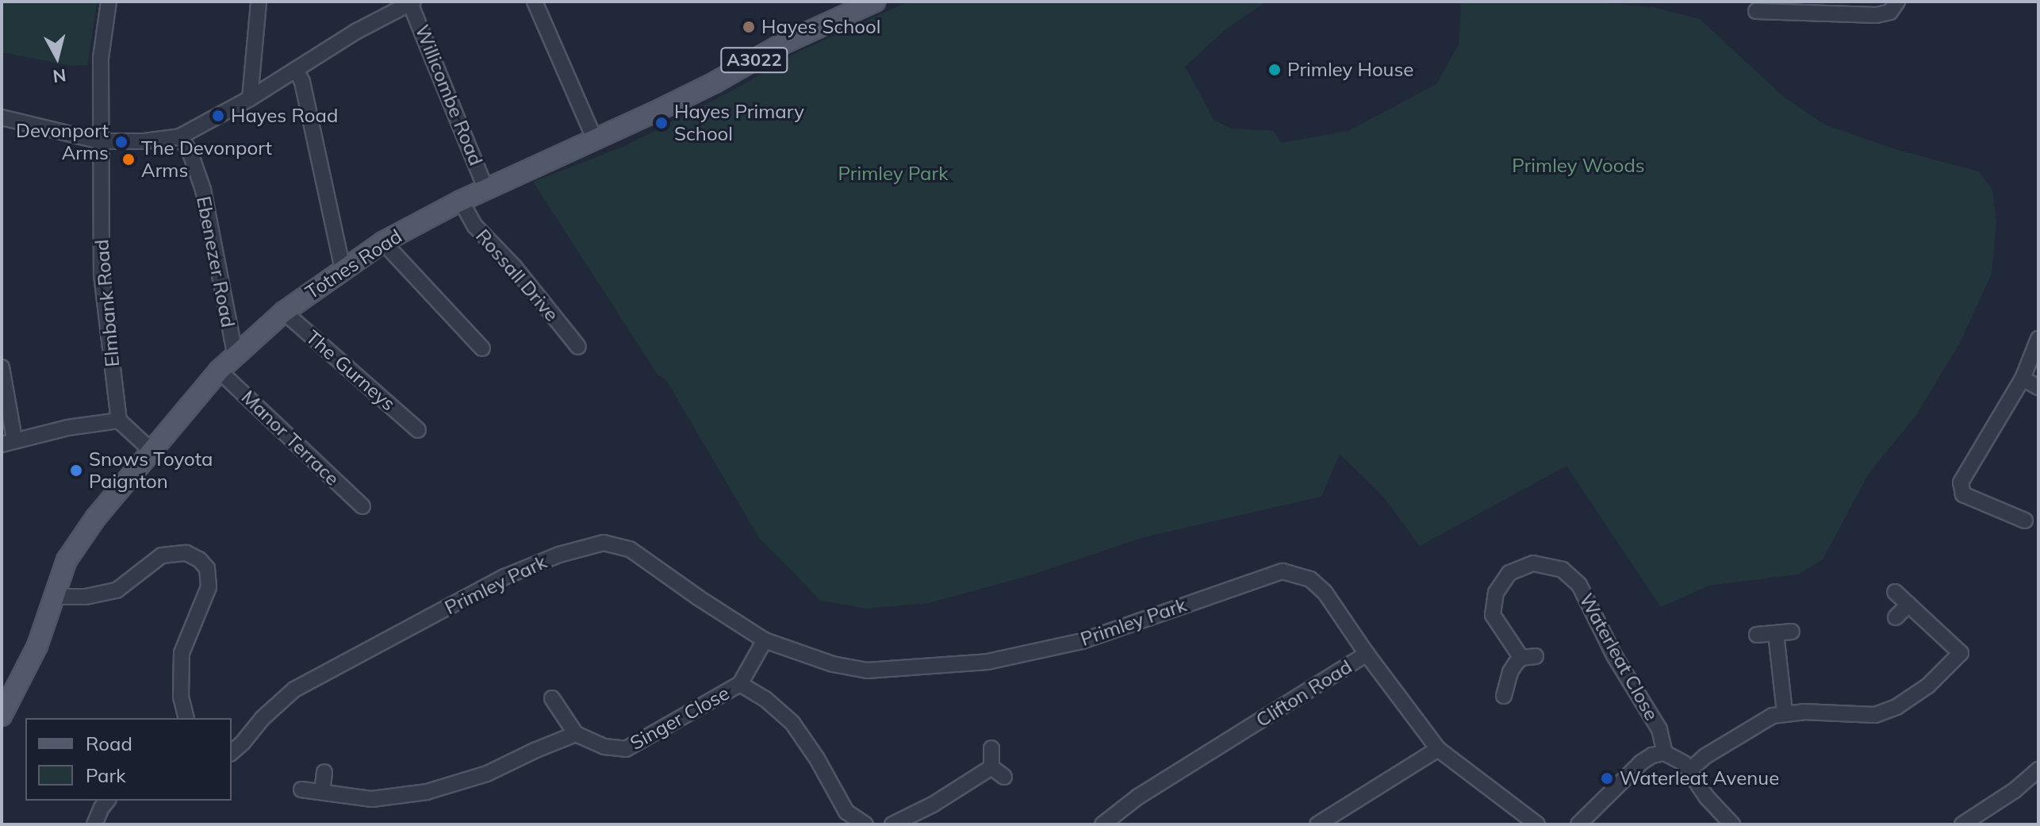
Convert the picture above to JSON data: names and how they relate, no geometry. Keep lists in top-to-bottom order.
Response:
{
  "streets": {
    "main road": ["A3022", "Totnes Road"],
    "street": [
      "Willicombe Road",
      "Ebenezer Road",
      "Rossall Drive",
      "Elmbank Road",
      "The Gurneys",
      "Manor Terrace",
      "Primley Park",
      "Waterleat Close",
      "Clifton Road",
      "Singer Close"
    ]
  },
  "crossings": [
    ["Willicombe Road", "Totnes Road"],
    ["Ebenezer Road", "Totnes Road"],
    ["Totnes Road", "Rossall Drive"],
    ["Totnes Road", "The Gurneys"],
    ["Totnes Road", "Manor Terrace"],
    ["Primley Park", "Clifton Road"],
    ["Primley Park", "Singer Close"]
  ],
  "parks": ["Primley Woods", "Primley Park"],
  "places": [
    "Hayes School",
    "Primley House",
    "Hayes Road",
    "Hayes Primary School",
    "Devonport Arms",
    "The Devonport Arms",
    "Snows Toyota Paignton",
    "Waterleat Avenue"
  ],
  "legend": ["Road", "Park"],
  "north": "bottom"
}
